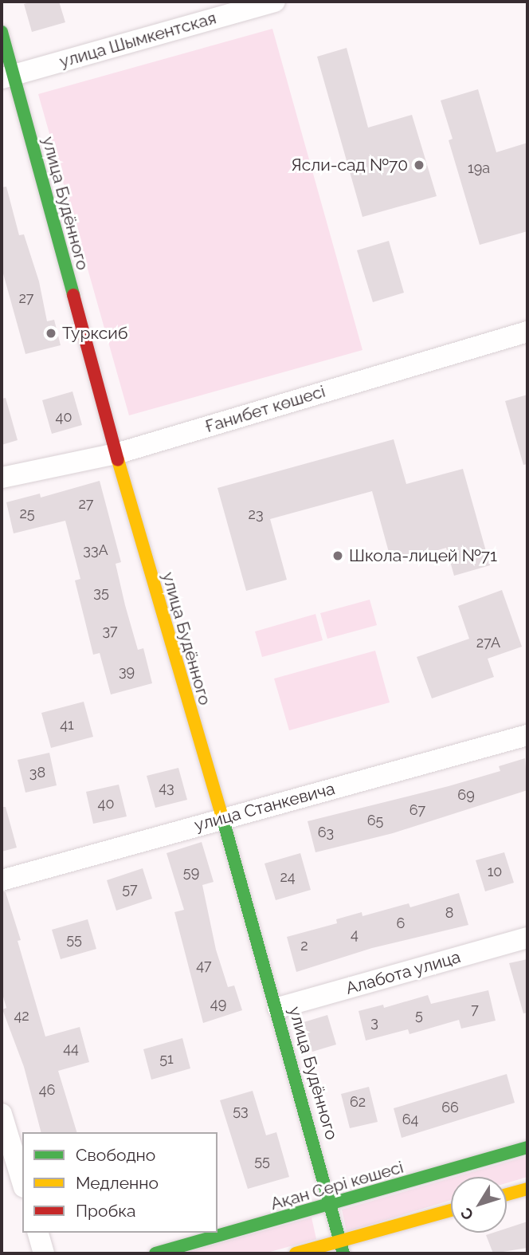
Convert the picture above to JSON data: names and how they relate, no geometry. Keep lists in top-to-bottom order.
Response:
{
  "streets": {
    "street": [
      "улица Шымкентская",
      "улица Будённого",
      "Ғанибет көшесі",
      "улица Станкевича",
      "Алабота улица",
      "Ақан Сері көшесі"
    ]
  },
  "crossings": [
    ["улица Шымкентская", "улица Будённого"],
    ["улица Будённого", "Ғанибет көшесі"],
    ["улица Будённого", "улица Станкевича"],
    ["улица Будённого", "Алабота улица"],
    ["улица Будённого", "Ақан Сері көшесі"]
  ],
  "places": ["Ясли-сад №70", "Турксиб", "Школа-лицей №71"],
  "house_numbers": [
    "19а",
    "27",
    "40",
    "27",
    "25",
    "23",
    "33А",
    "35",
    "37",
    "27А",
    "39",
    "41",
    "38",
    "43",
    "69",
    "40",
    "67",
    "65",
    "63",
    "10",
    "59",
    "24",
    "57",
    "8",
    "6",
    "4",
    "55",
    "2",
    "47",
    "49",
    "7",
    "5",
    "42",
    "3",
    "44",
    "51",
    "46",
    "62",
    "66",
    "53",
    "64",
    "55"
  ],
  "legend": ["Свободно", "Медленно", "Пробка"],
  "north": "bottom left"
}
